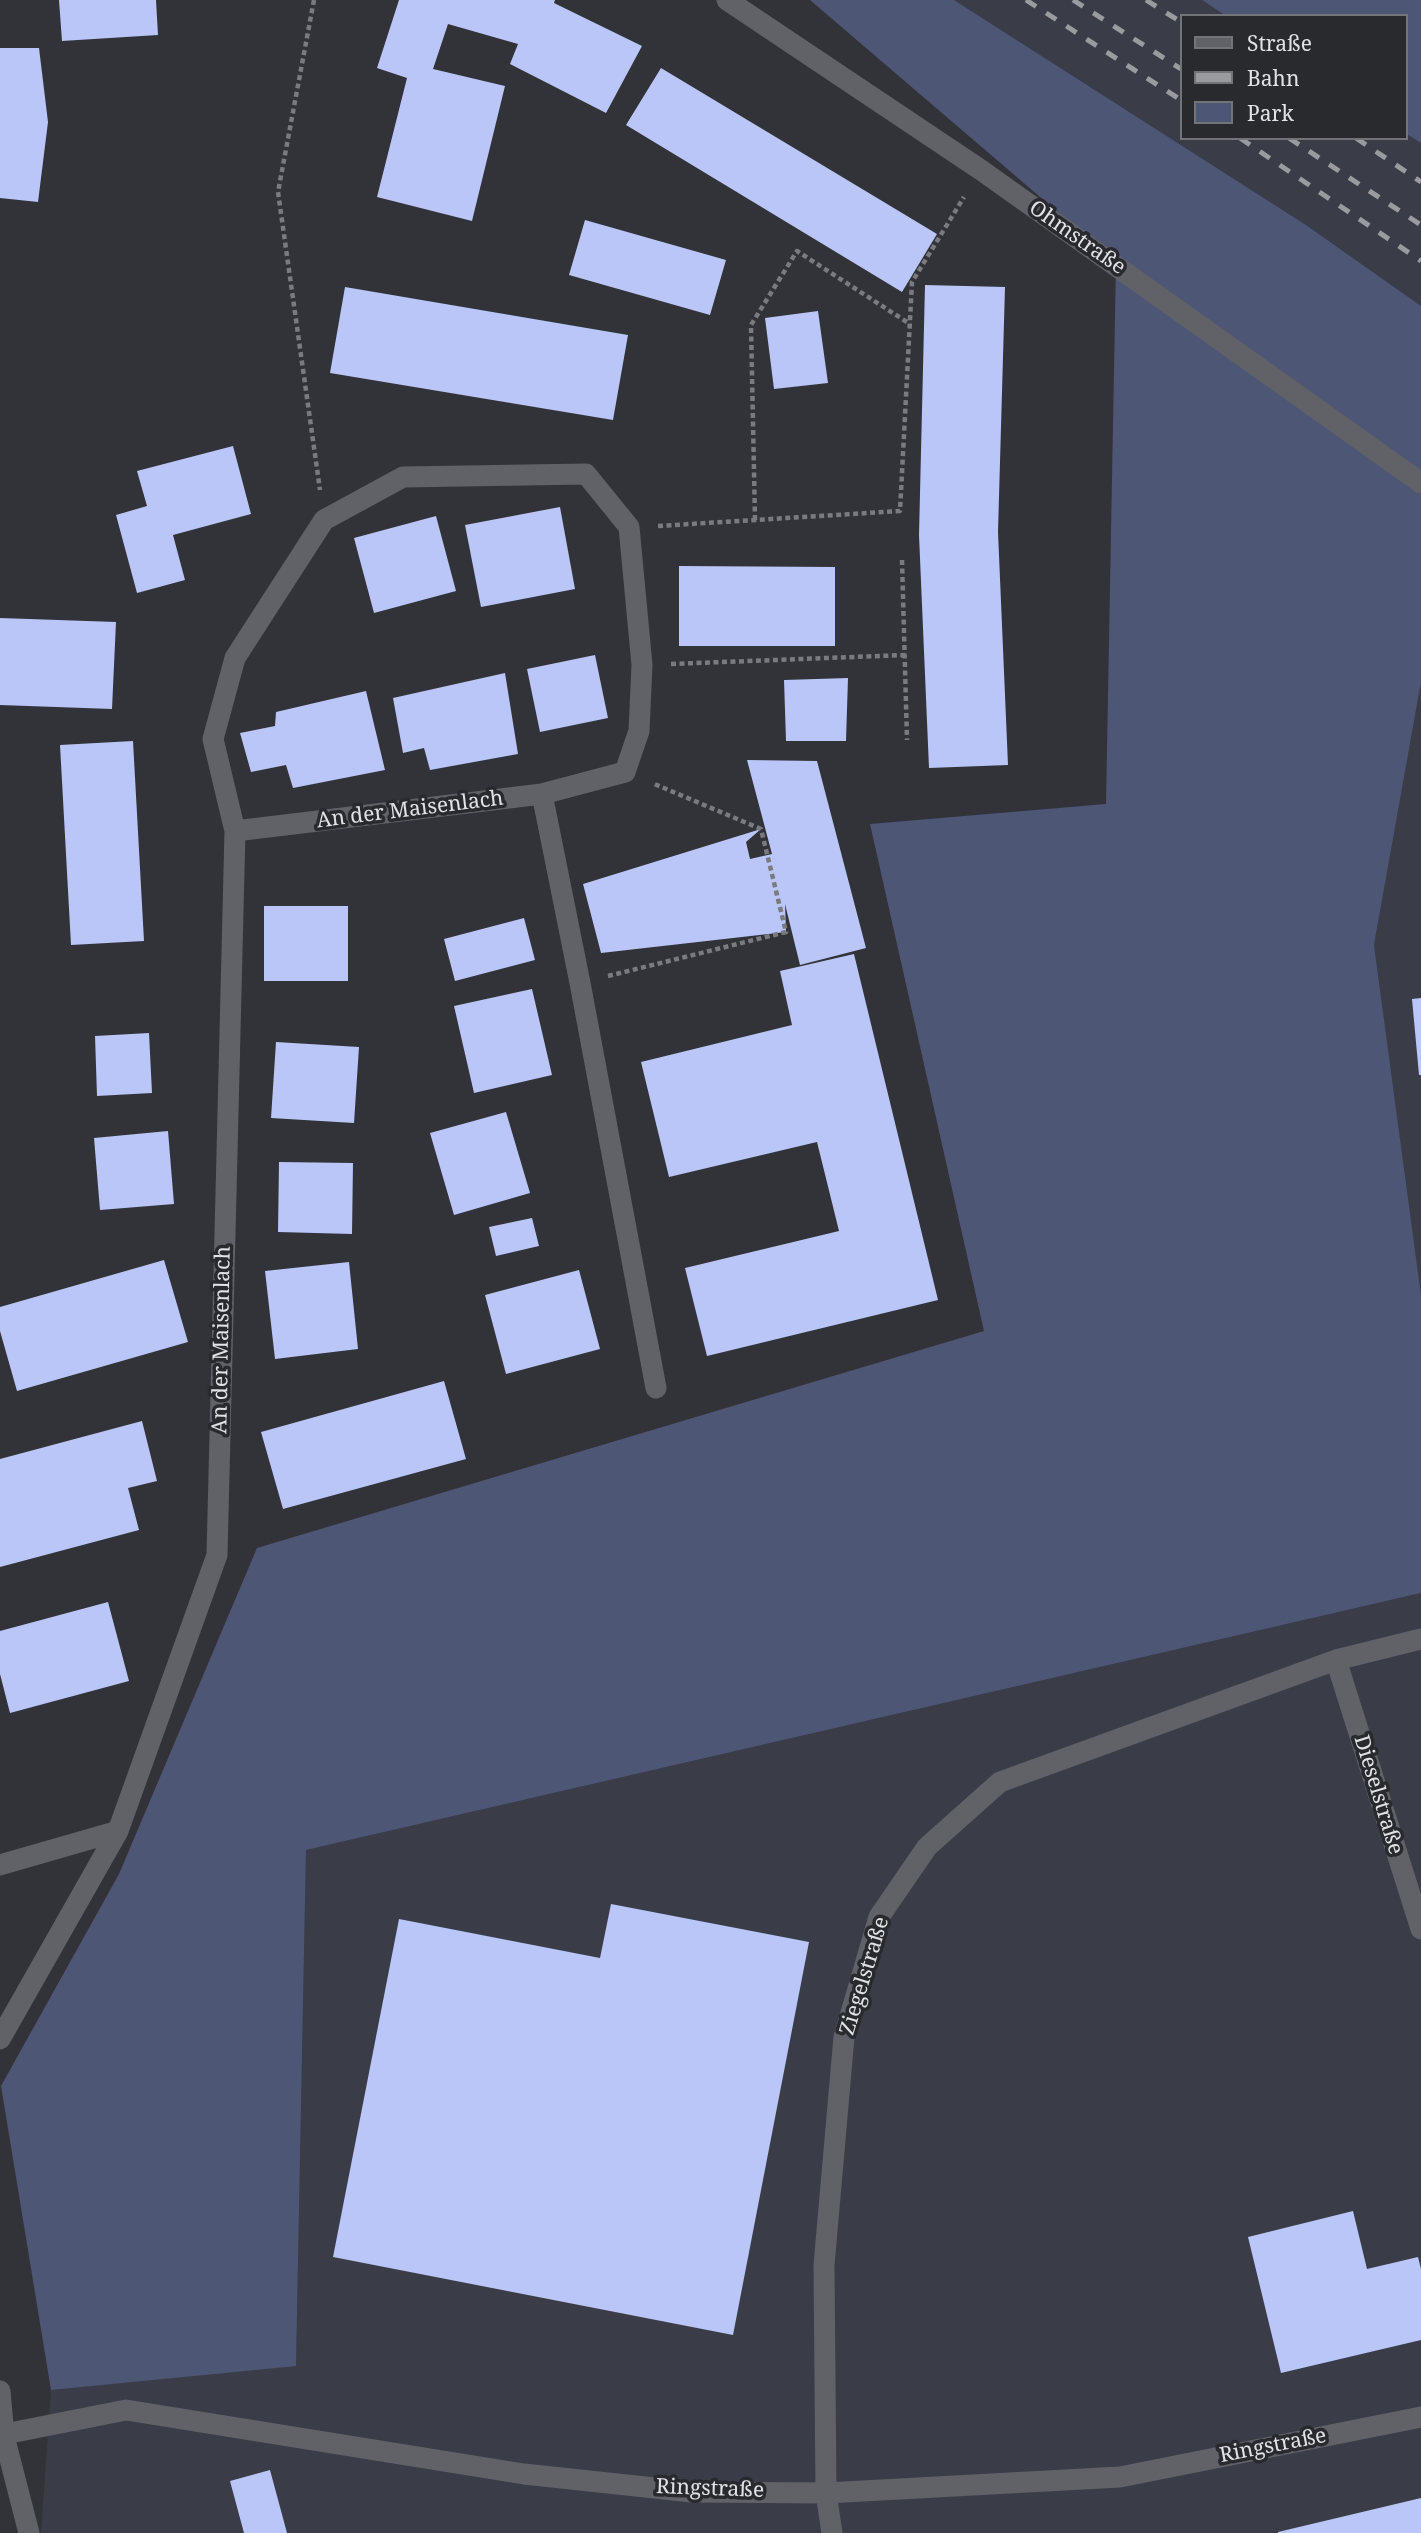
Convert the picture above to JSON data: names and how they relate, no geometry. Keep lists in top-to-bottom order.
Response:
{
  "streets": {
    "street": [
      "Ohmstraße",
      "An der Maisenlach",
      "Dieselstraße",
      "Ziegelstraße",
      "Ringstraße"
    ]
  },
  "crossings": [
    ["Dieselstraße", "Ziegelstraße"],
    ["Ziegelstraße", "Ringstraße"]
  ],
  "legend": ["Straße", "Bahn", "Park"]
}
